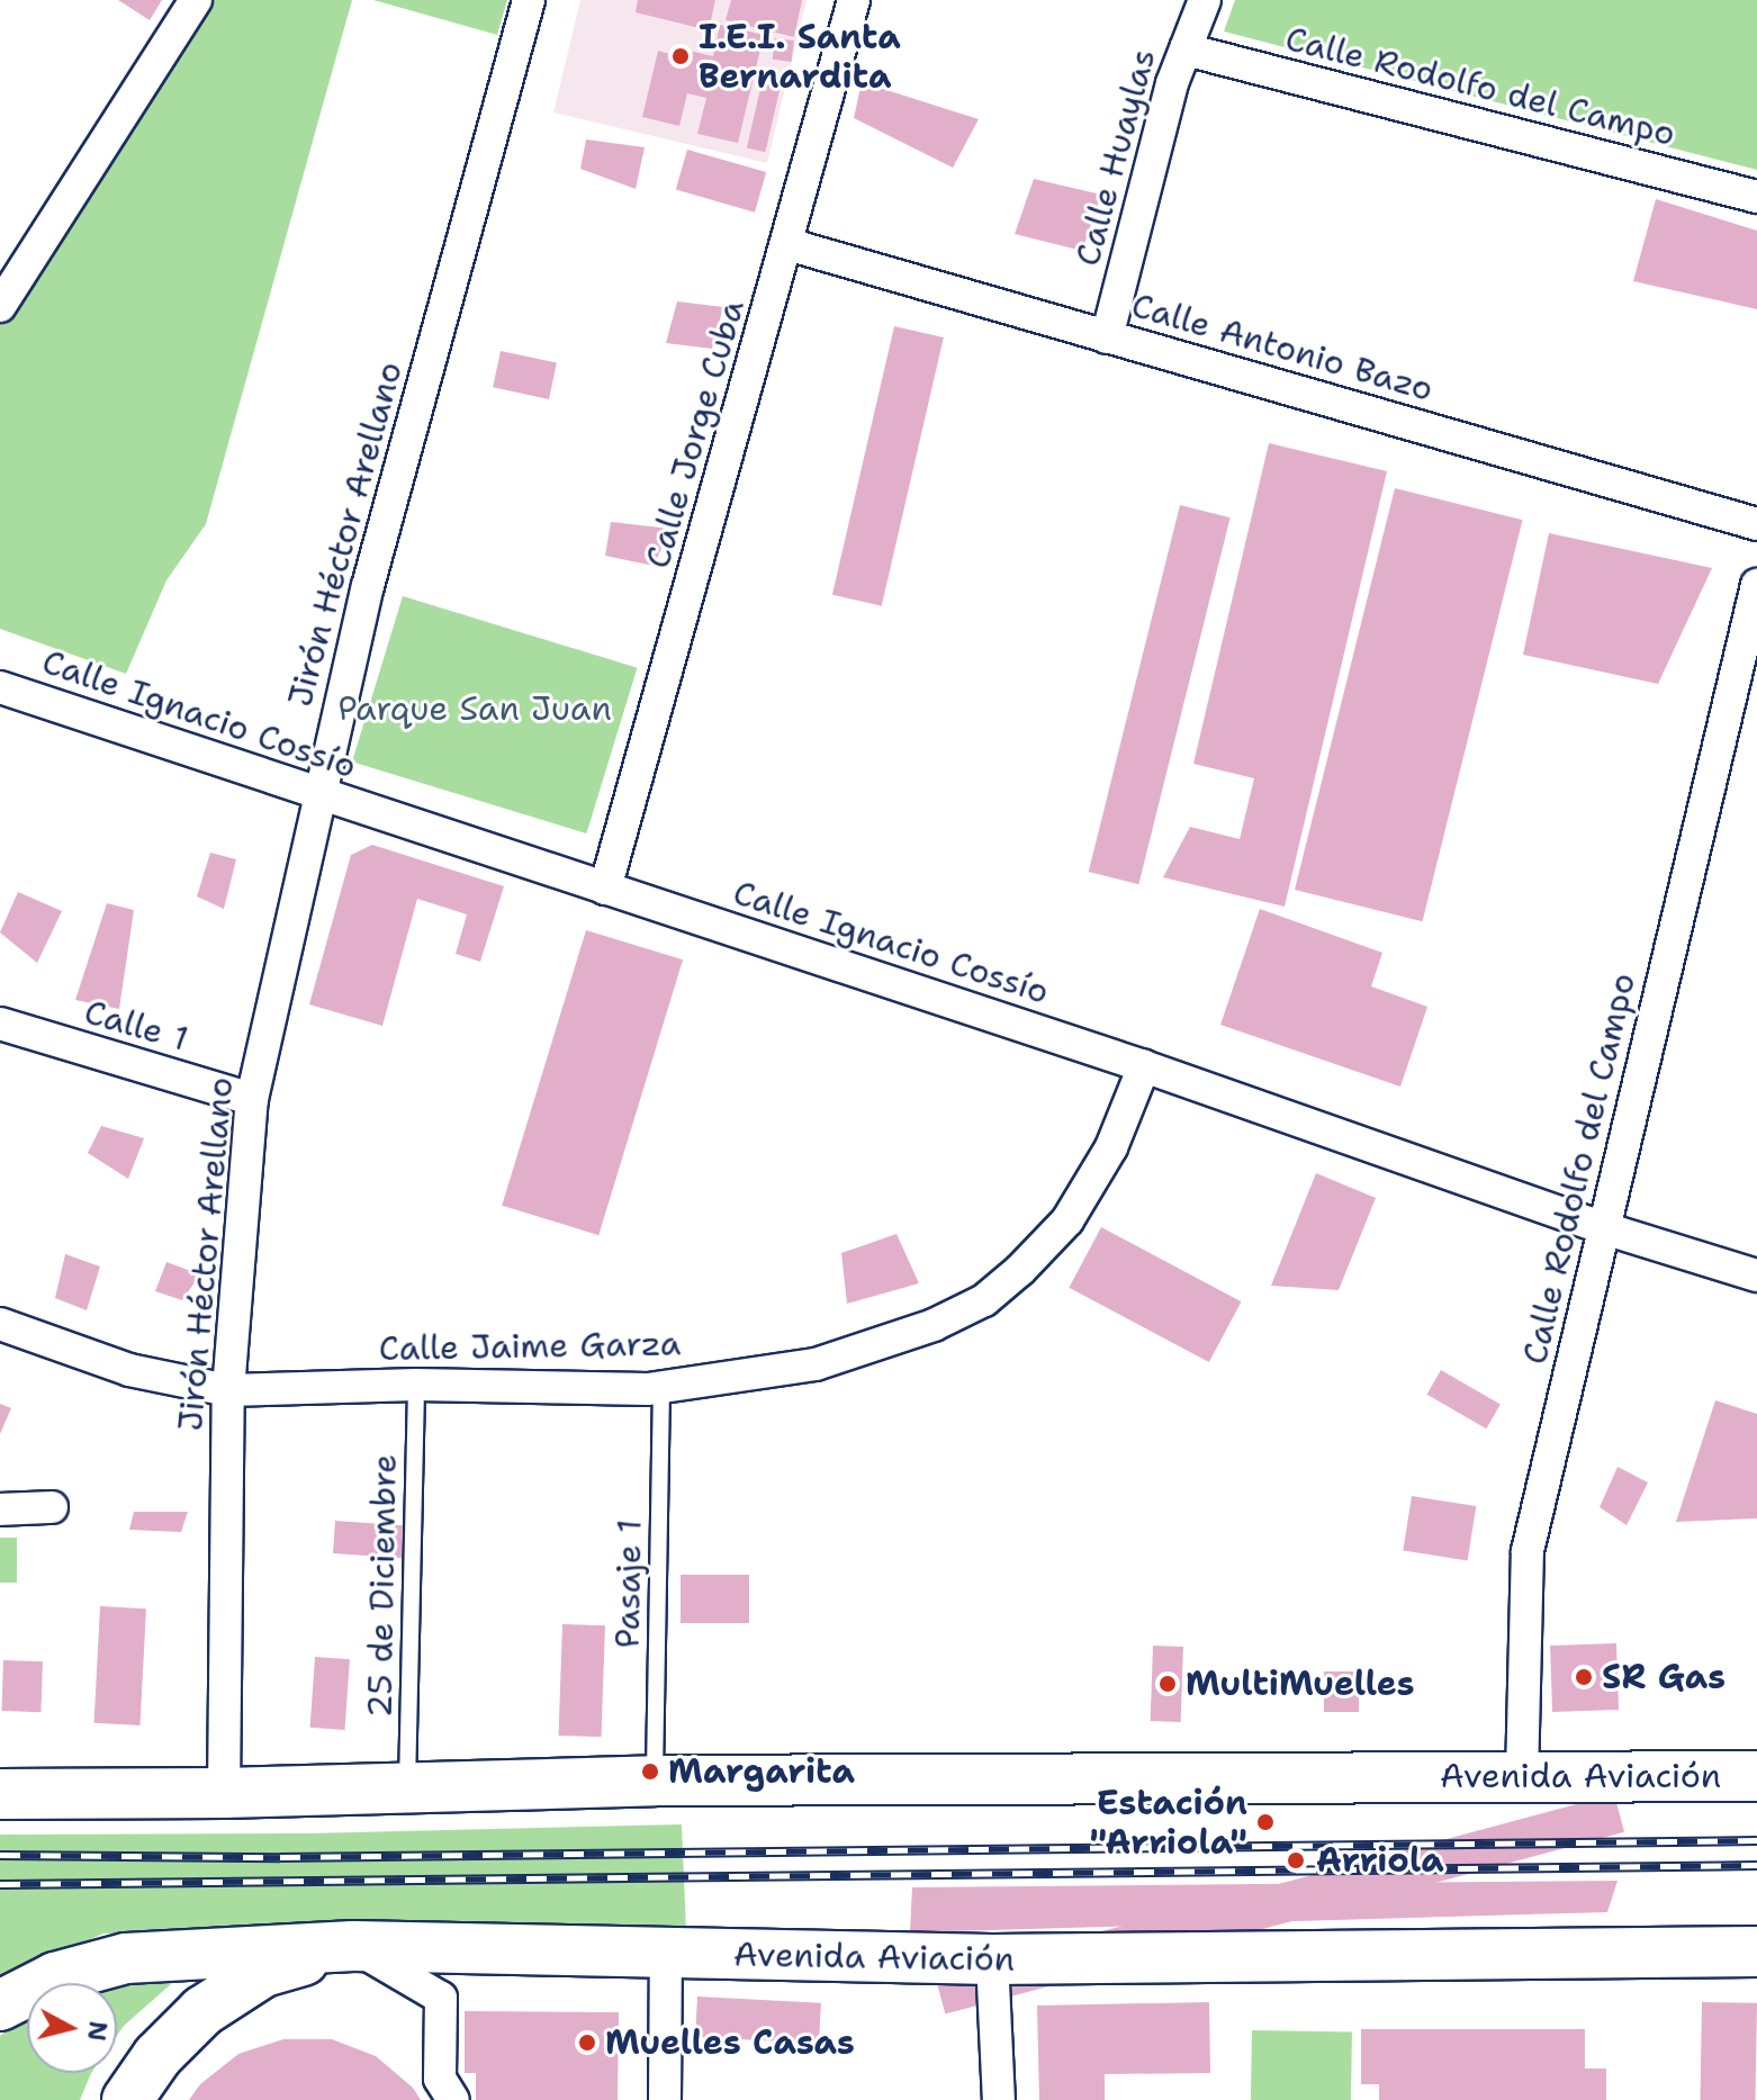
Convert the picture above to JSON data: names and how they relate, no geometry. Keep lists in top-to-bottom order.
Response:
{
  "streets": {
    "main road": ["Avenida Aviación"],
    "street": [
      "Calle Rodolfo del Campo",
      "Calle Huaylas",
      "Calle Antonio Bazo",
      "Calle Jorge Cuba",
      "Jirón Héctor Arellano",
      "Calle Ignacio Cossío",
      "Calle 1",
      "Calle Jaime Garza"
    ],
    "lane": ["Pasaje 1", "25 de Diciembre"]
  },
  "crossings": [
    ["Calle Rodolfo del Campo", "Calle Huaylas"],
    ["Calle Rodolfo del Campo", "Calle Ignacio Cossío"],
    ["Calle Rodolfo del Campo", "Avenida Aviación"],
    ["Calle Huaylas", "Calle Antonio Bazo"],
    ["Calle Antonio Bazo", "Calle Jorge Cuba"],
    ["Calle Jorge Cuba", "Calle Ignacio Cossío"],
    ["Jirón Héctor Arellano", "Calle Ignacio Cossío"],
    ["Jirón Héctor Arellano", "Calle 1"],
    ["Jirón Héctor Arellano", "Calle Jaime Garza"],
    ["Jirón Héctor Arellano", "Avenida Aviación"],
    ["Calle Ignacio Cossío", "Calle Jaime Garza"],
    ["Calle Jaime Garza", "Pasaje 1"],
    ["Calle Jaime Garza", "25 de Diciembre"],
    ["Pasaje 1", "Avenida Aviación"],
    ["25 de Diciembre", "Avenida Aviación"]
  ],
  "parks": ["Parque San Juan"],
  "places": [
    "I.E.I. Santa Bernardita",
    "SR Gas",
    "MultiMuelles",
    "Margarita",
    "Estación \"Arriola\"",
    "Arriola",
    "Muelles Casas"
  ],
  "north": "right"
}
